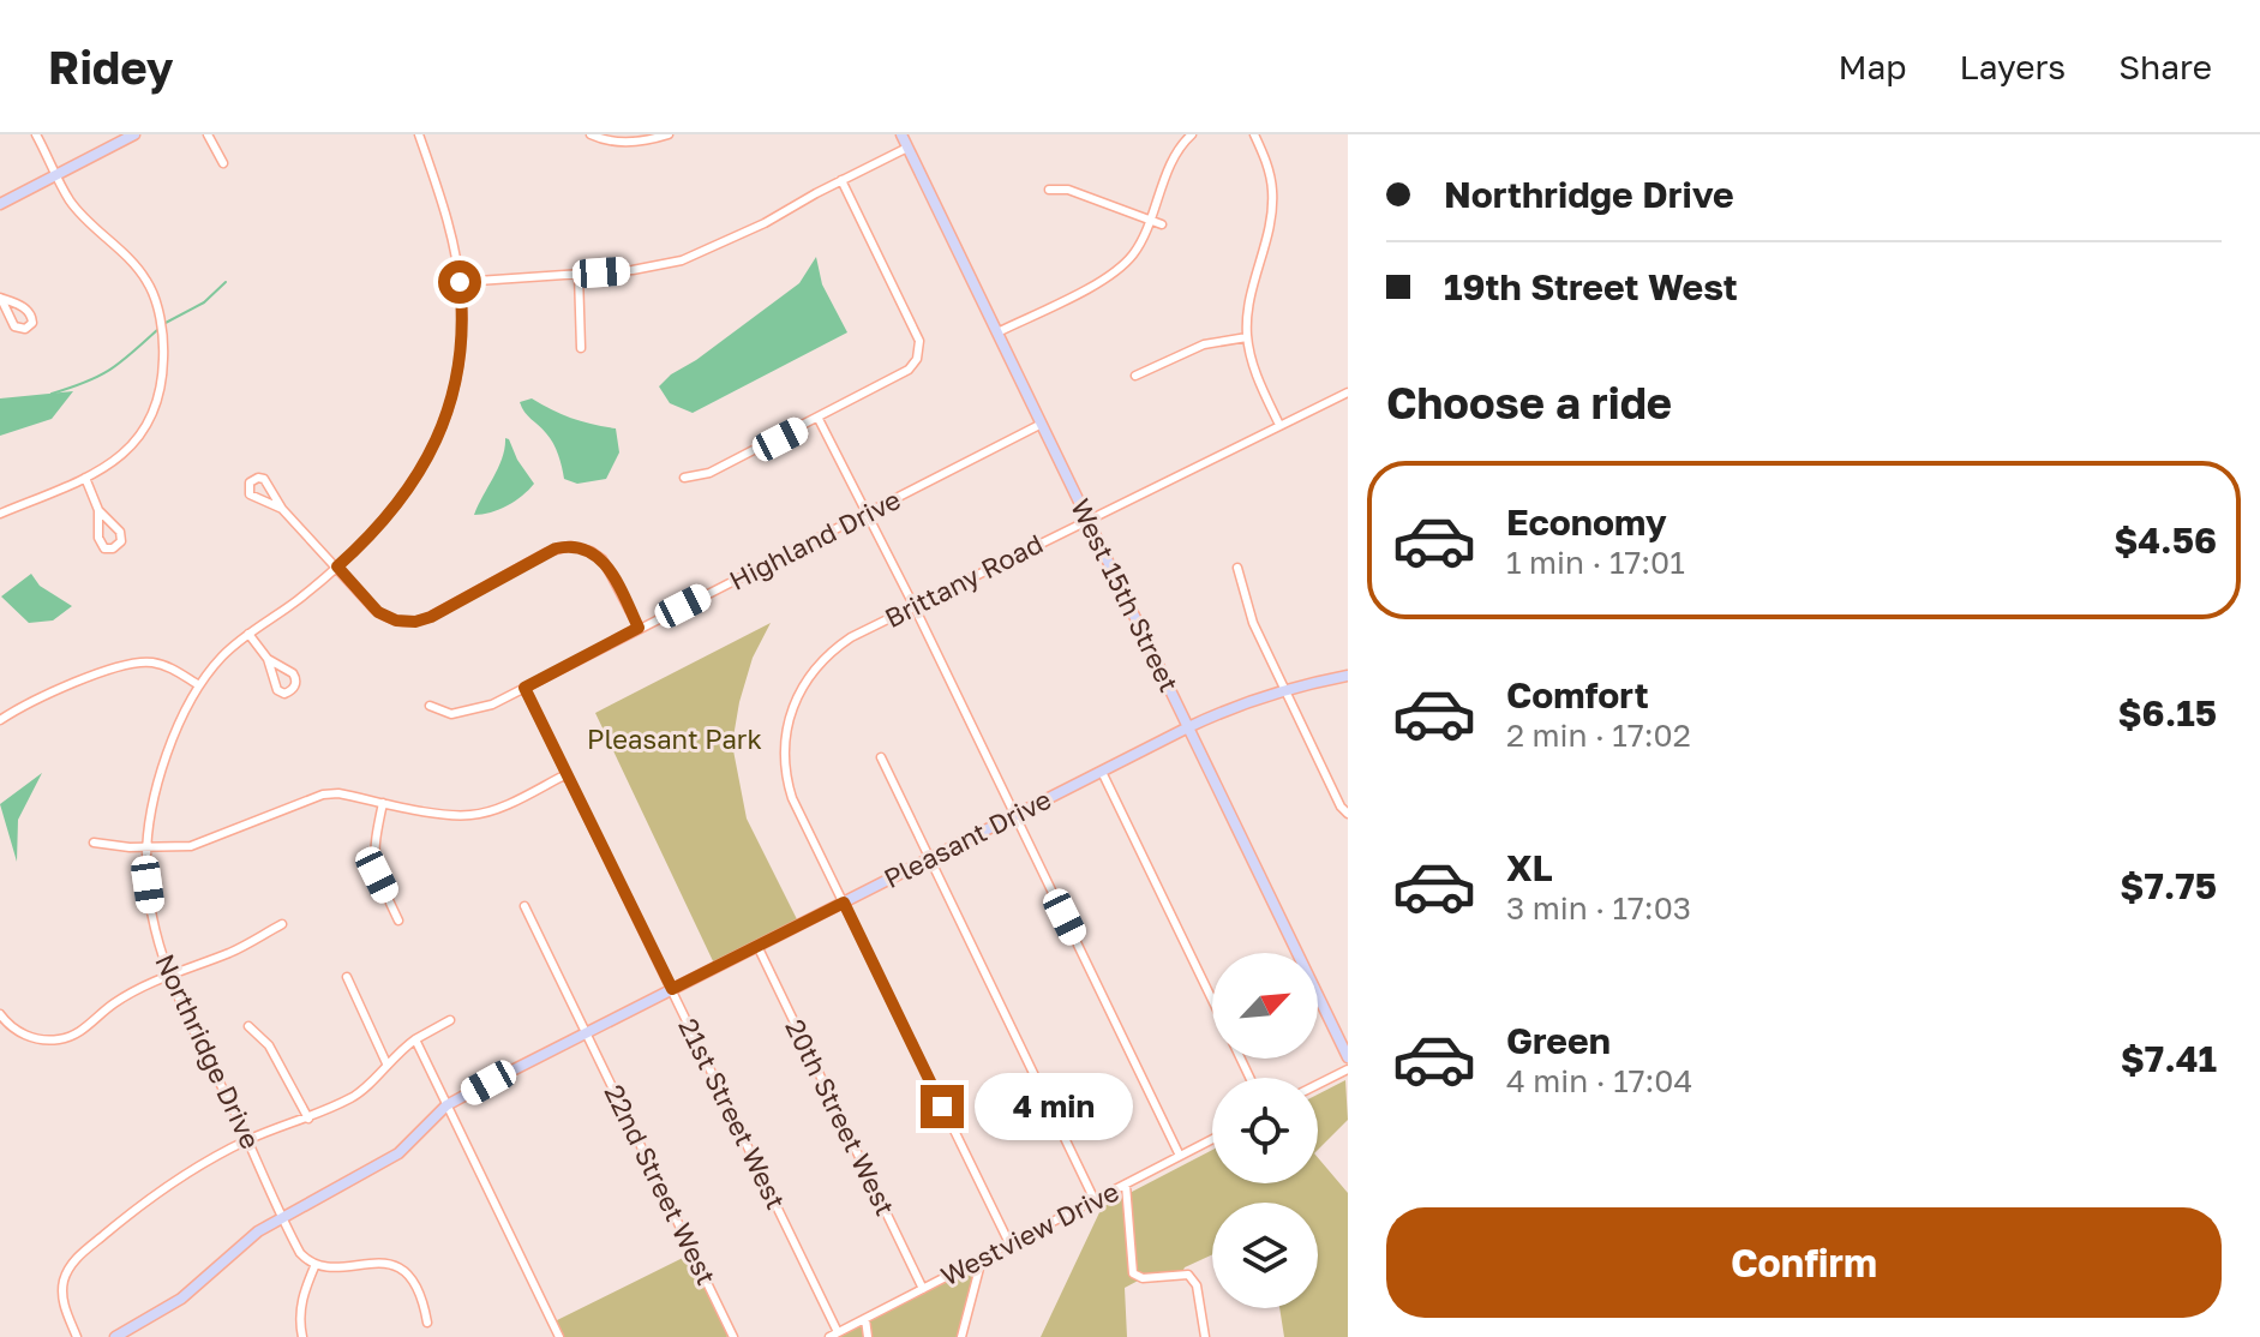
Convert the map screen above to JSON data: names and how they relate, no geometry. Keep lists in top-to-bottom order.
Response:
{
  "streets": {
    "street": [
      "Highland Drive",
      "Brittany Road",
      "West 15th Street",
      "Pleasant Drive",
      "Northridge Drive",
      "21st Street West",
      "20th Street West",
      "22nd Street West",
      "Westview Drive"
    ]
  },
  "crossings": [
    ["Highland Drive", "West 15th Street"],
    ["Highland Drive", "21st Street West"],
    ["Brittany Road", "West 15th Street"],
    ["Brittany Road", "Pleasant Drive"],
    ["Brittany Road", "Westview Drive"],
    ["West 15th Street", "Pleasant Drive"],
    ["Pleasant Drive", "Northridge Drive"],
    ["Pleasant Drive", "21st Street West"],
    ["Pleasant Drive", "20th Street West"],
    ["Pleasant Drive", "22nd Street West"],
    ["21st Street West", "Westview Drive"],
    ["20th Street West", "Westview Drive"]
  ],
  "parks": ["Pleasant Park"],
  "north": "top right",
  "page": {
    "header": "Ridey",
    "nav": ["Map", "Layers", "Share"],
    "banner": ["Northridge Drive", "19th Street West"],
    "heading": "Choose a ride",
    "list": [
      {
        "name": "Economy",
        "note": "1 min · 17:01",
        "value": "$4.56"
      },
      {
        "name": "Comfort",
        "note": "2 min · 17:02",
        "value": "$6.15"
      },
      {
        "name": "XL",
        "note": "3 min · 17:03",
        "value": "$7.75"
      },
      {
        "name": "Green",
        "note": "4 min · 17:04",
        "value": "$7.41"
      }
    ],
    "bubble": "4 min",
    "buttons": "Confirm"
  }
}
